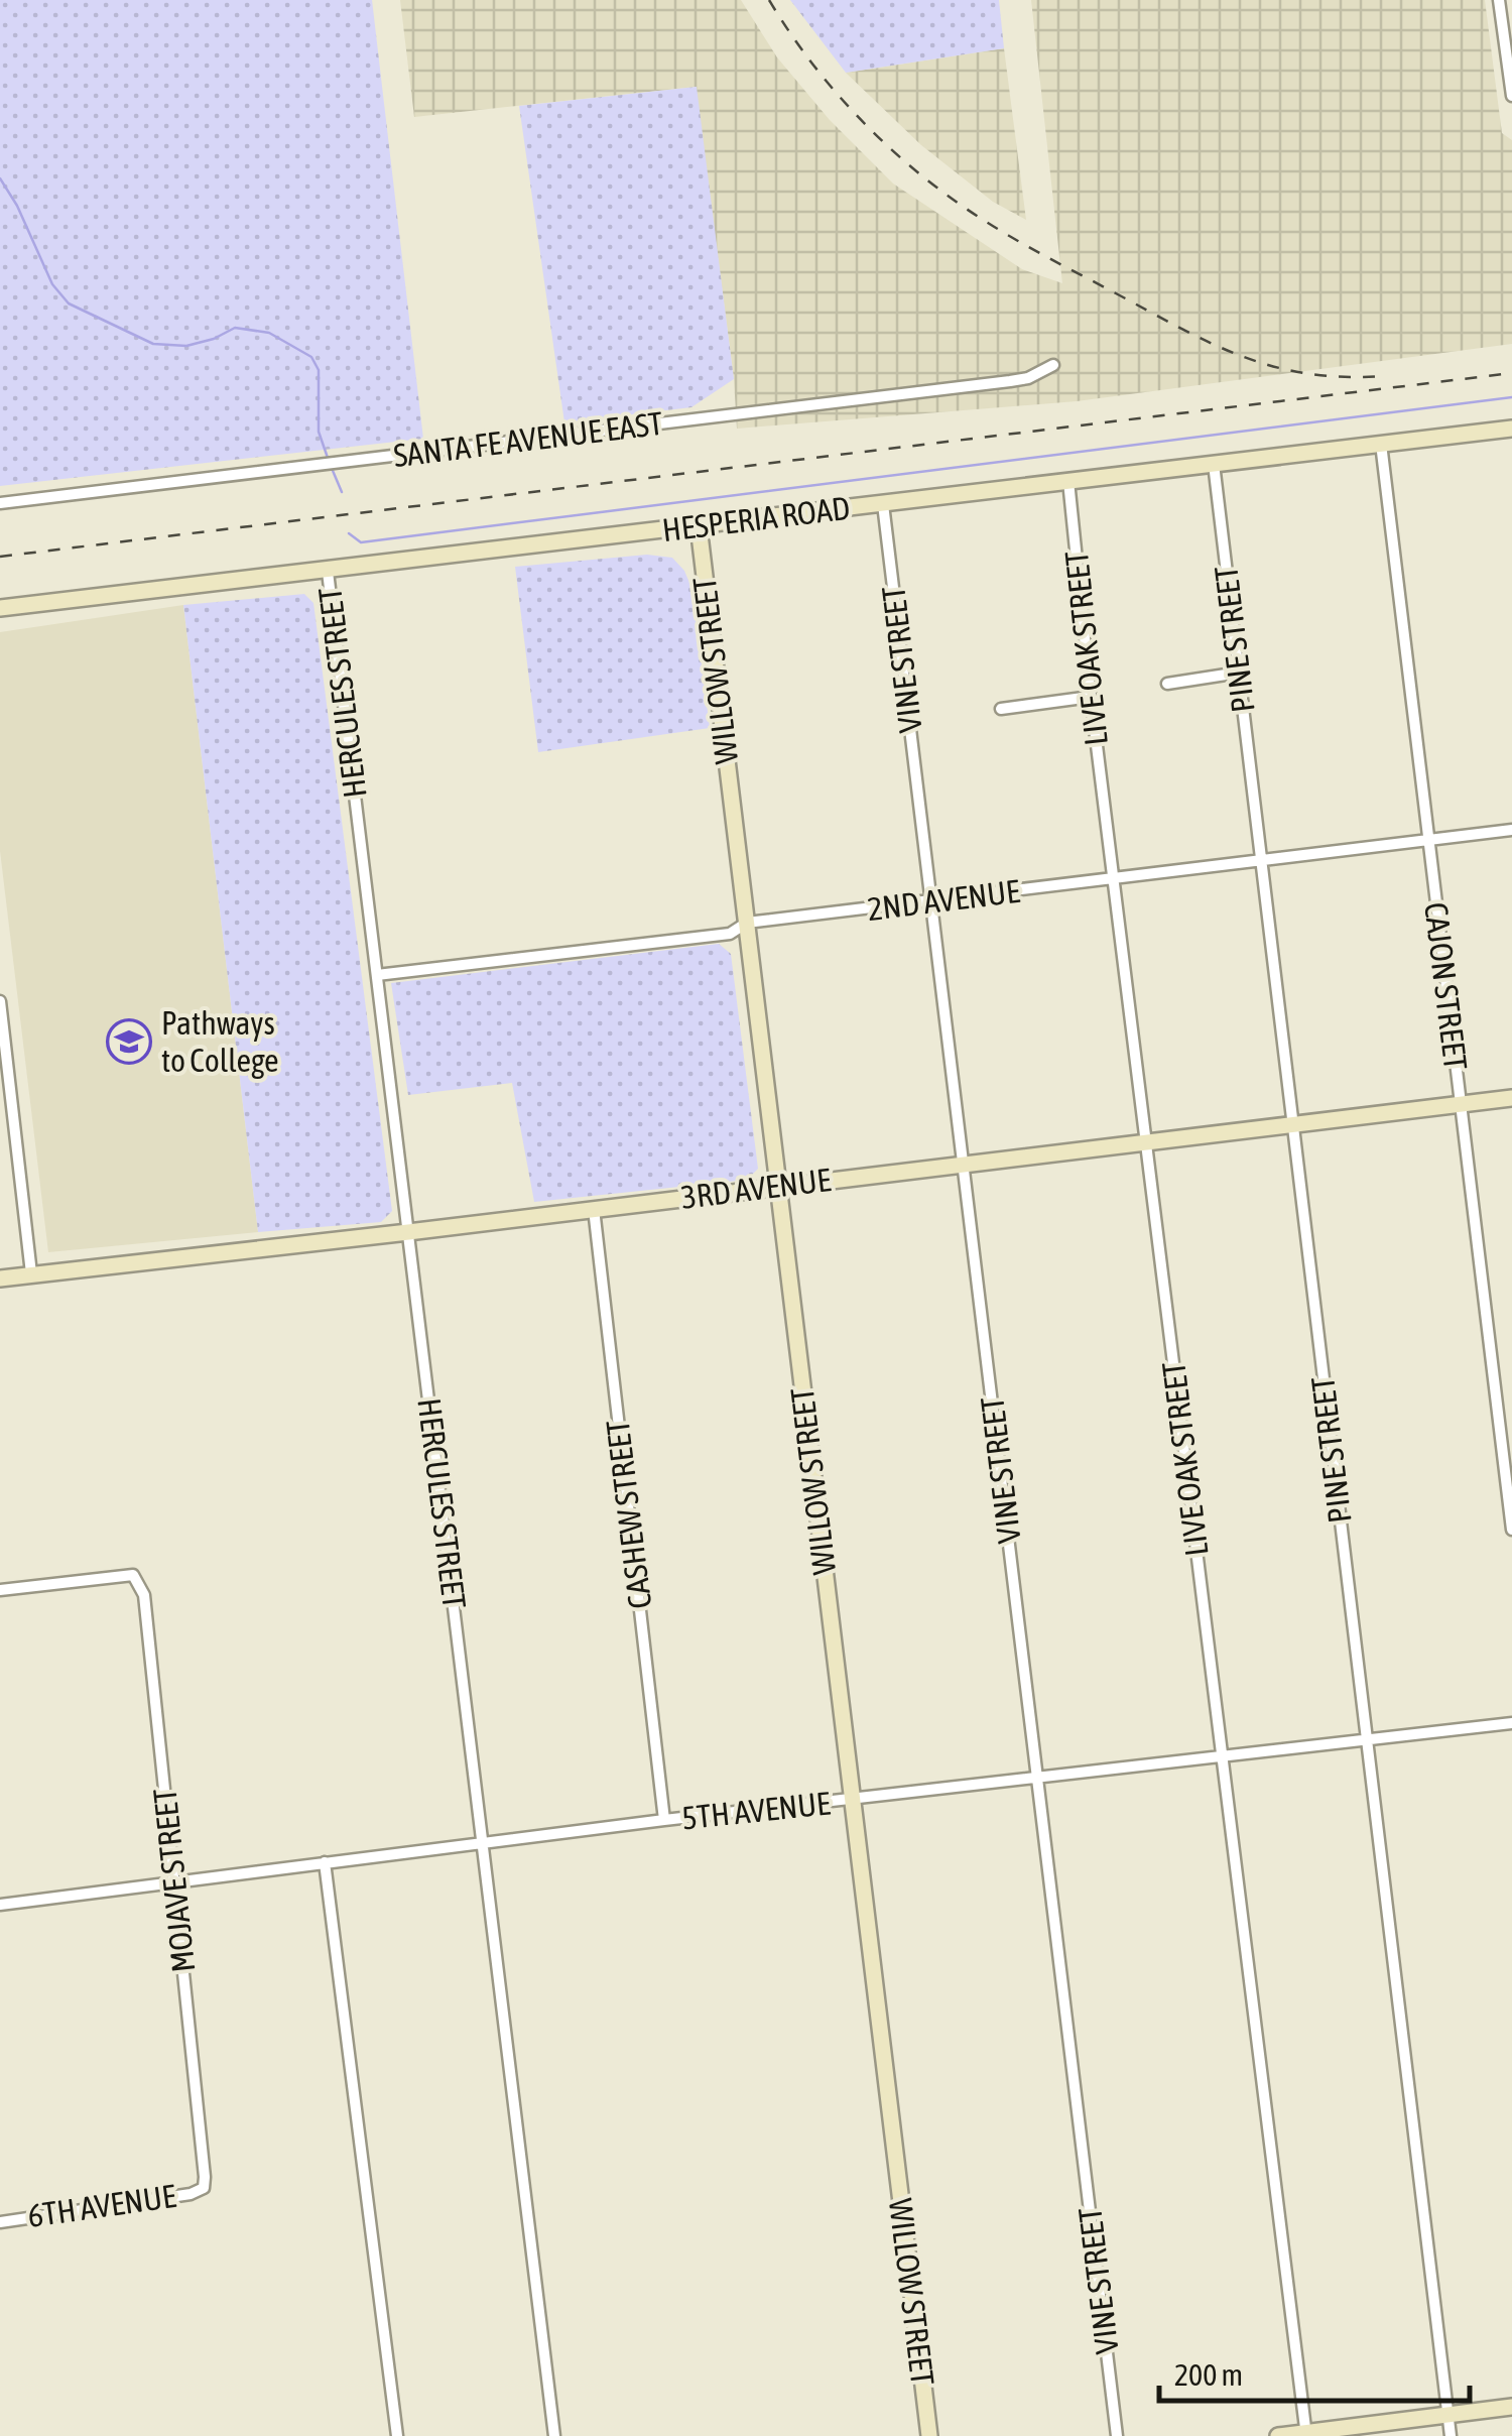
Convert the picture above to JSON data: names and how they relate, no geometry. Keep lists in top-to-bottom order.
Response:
{
  "streets": {
    "street": [
      "SANTA FE AVENUE EAST",
      "HESPERIA ROAD",
      "PINE STREET",
      "LIVE OAK STREET",
      "VINE STREET",
      "WILLOW STREET",
      "HERCULES STREET",
      "2ND AVENUE",
      "CAJON STREET",
      "3RD AVENUE",
      "CASHEW STREET",
      "5TH AVENUE",
      "MOJAVE STREET",
      "6TH AVENUE"
    ]
  },
  "crossings": [
    ["HESPERIA ROAD", "PINE STREET"],
    ["HESPERIA ROAD", "LIVE OAK STREET"],
    ["HESPERIA ROAD", "VINE STREET"],
    ["HESPERIA ROAD", "WILLOW STREET"],
    ["HESPERIA ROAD", "HERCULES STREET"],
    ["HESPERIA ROAD", "CAJON STREET"],
    ["PINE STREET", "2ND AVENUE"],
    ["PINE STREET", "3RD AVENUE"],
    ["PINE STREET", "5TH AVENUE"],
    ["LIVE OAK STREET", "2ND AVENUE"],
    ["LIVE OAK STREET", "3RD AVENUE"],
    ["LIVE OAK STREET", "5TH AVENUE"],
    ["VINE STREET", "2ND AVENUE"],
    ["VINE STREET", "3RD AVENUE"],
    ["VINE STREET", "5TH AVENUE"],
    ["WILLOW STREET", "2ND AVENUE"],
    ["WILLOW STREET", "3RD AVENUE"],
    ["WILLOW STREET", "5TH AVENUE"],
    ["HERCULES STREET", "2ND AVENUE"],
    ["HERCULES STREET", "3RD AVENUE"],
    ["HERCULES STREET", "5TH AVENUE"],
    ["2ND AVENUE", "CAJON STREET"],
    ["CAJON STREET", "3RD AVENUE"],
    ["3RD AVENUE", "CASHEW STREET"],
    ["CASHEW STREET", "5TH AVENUE"],
    ["5TH AVENUE", "MOJAVE STREET"],
    ["MOJAVE STREET", "6TH AVENUE"]
  ],
  "places": {
    "school or university": ["Pathways to College"]
  },
  "scale_bar": "200 m"
}
